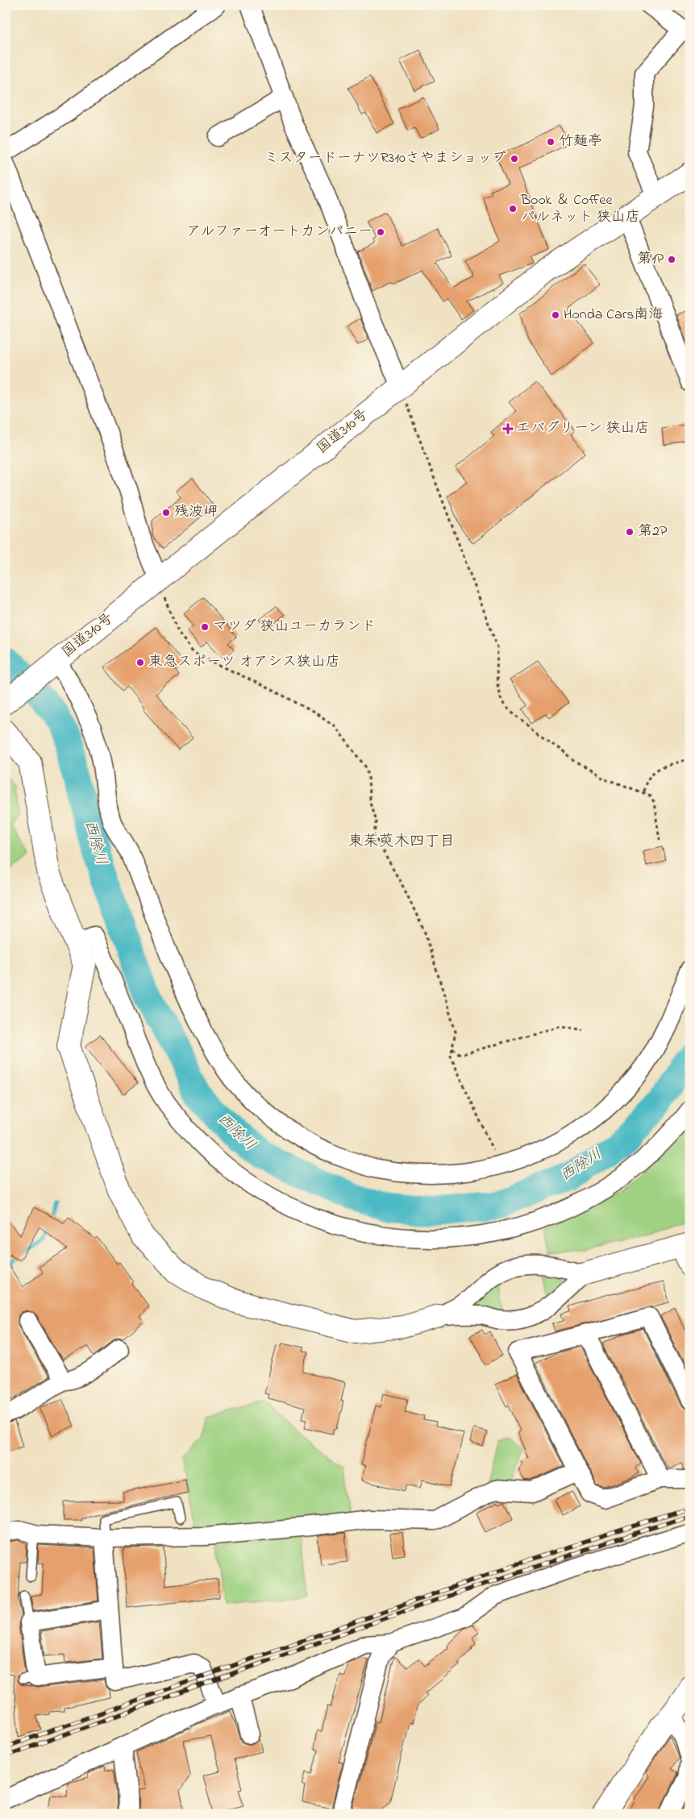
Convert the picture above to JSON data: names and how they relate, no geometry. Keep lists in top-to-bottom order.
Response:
{
  "streets": {
    "main road": ["国道310号"]
  },
  "districts": ["東茱萸木四丁目"],
  "water": ["西除川"],
  "places": {
    "other": [
      "竹麺亭",
      "ミスタードーナツR310さやまショップ",
      "Book ＆ Coffee パルネット 狭山店",
      "アルファーオートカンパニー",
      "第1P",
      "Honda Cars南海",
      "残波岬",
      "第2P",
      "マツダ 狭山ユーカランド",
      "東急スポーツ オアシス狭山店"
    ],
    "health": ["エバグリーン 狭山店"]
  }
}
